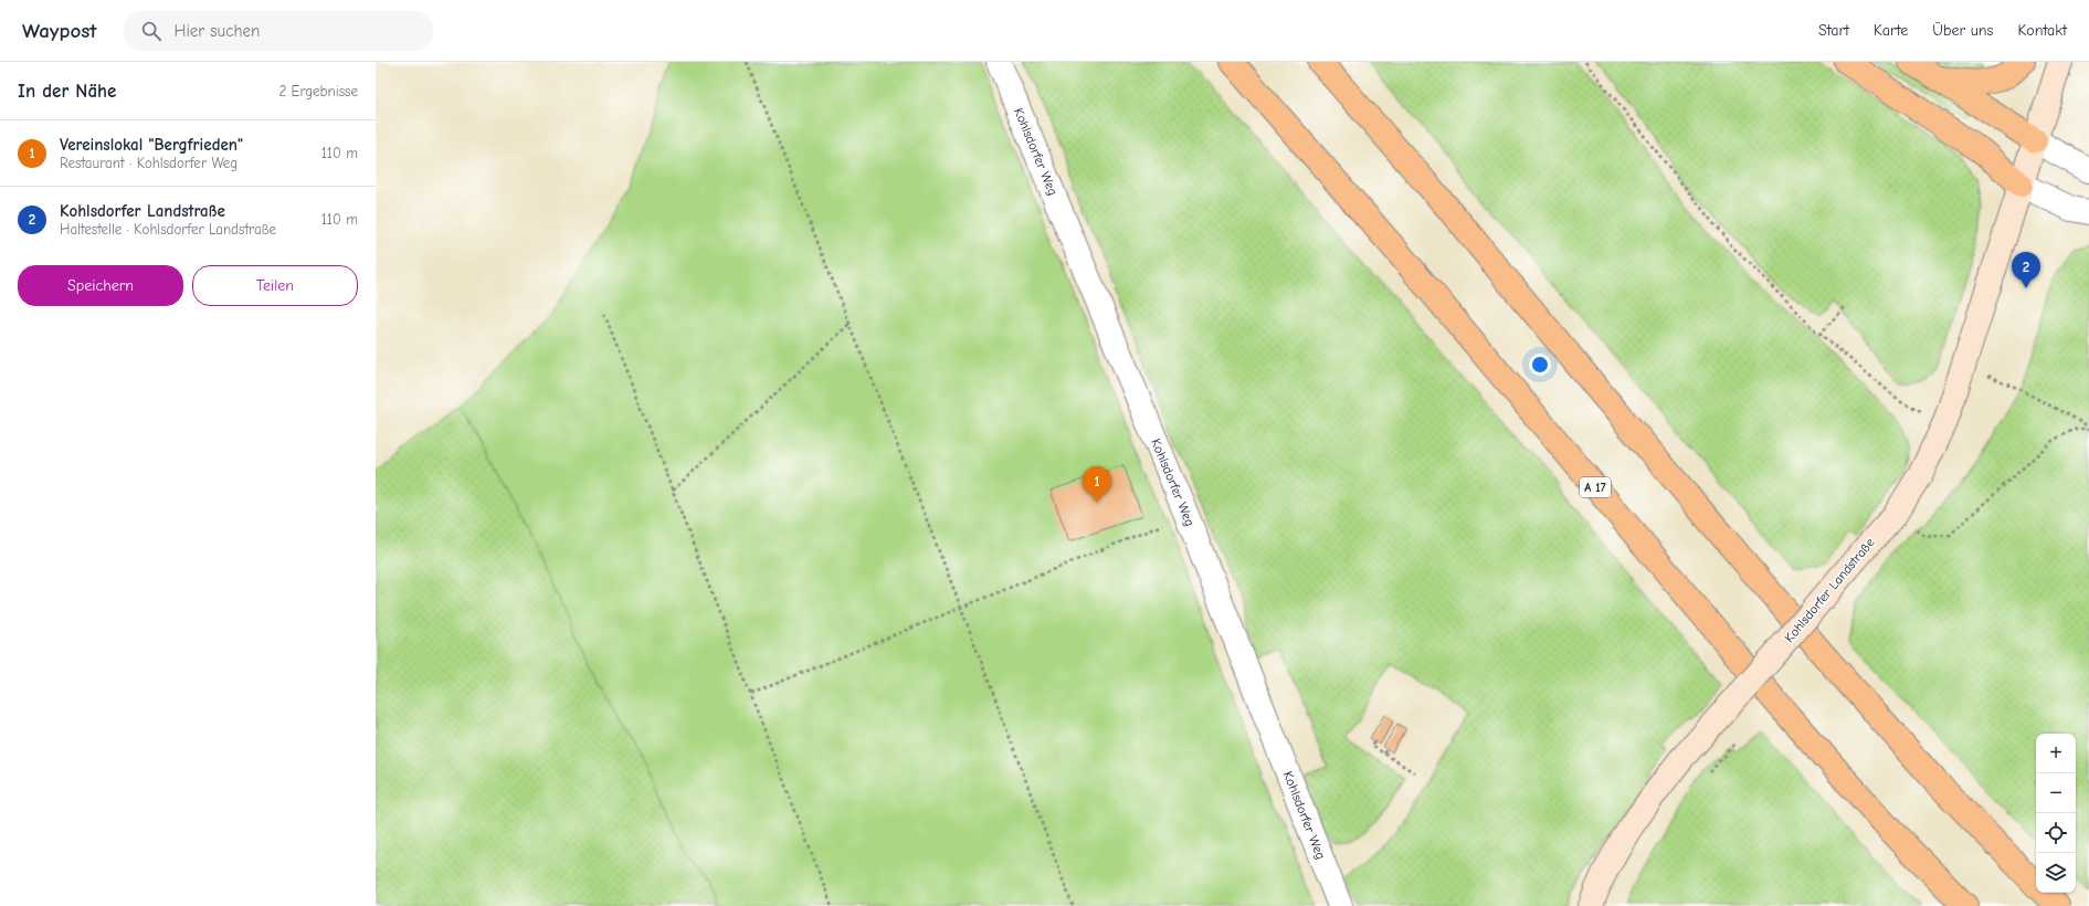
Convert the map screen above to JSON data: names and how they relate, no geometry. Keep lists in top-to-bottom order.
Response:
{
  "streets": {
    "highway": ["A 17"],
    "street": ["Kohlsdorfer Weg", "Kohlsdorfer Landstraße"]
  },
  "page": {
    "header": "Waypost",
    "search": "Hier suchen",
    "nav": [
      "Start",
      "Karte",
      "Über uns",
      "Kontakt"
    ],
    "heading": ["In der Nähe", "2 Ergebnisse"],
    "list": [
      {
        "mark": "1",
        "name": "Vereinslokal \"Bergfrieden\"",
        "note": "Restaurant · Kohlsdorfer Weg",
        "value": "110 m"
      },
      {
        "mark": "2",
        "name": "Kohlsdorfer Landstraße",
        "note": "Haltestelle · Kohlsdorfer Landstraße",
        "value": "110 m"
      }
    ],
    "buttons": ["Speichern", "Teilen"],
    "pins": ["2", "1"],
    "map_buttons": ["+", "−"]
  }
}
